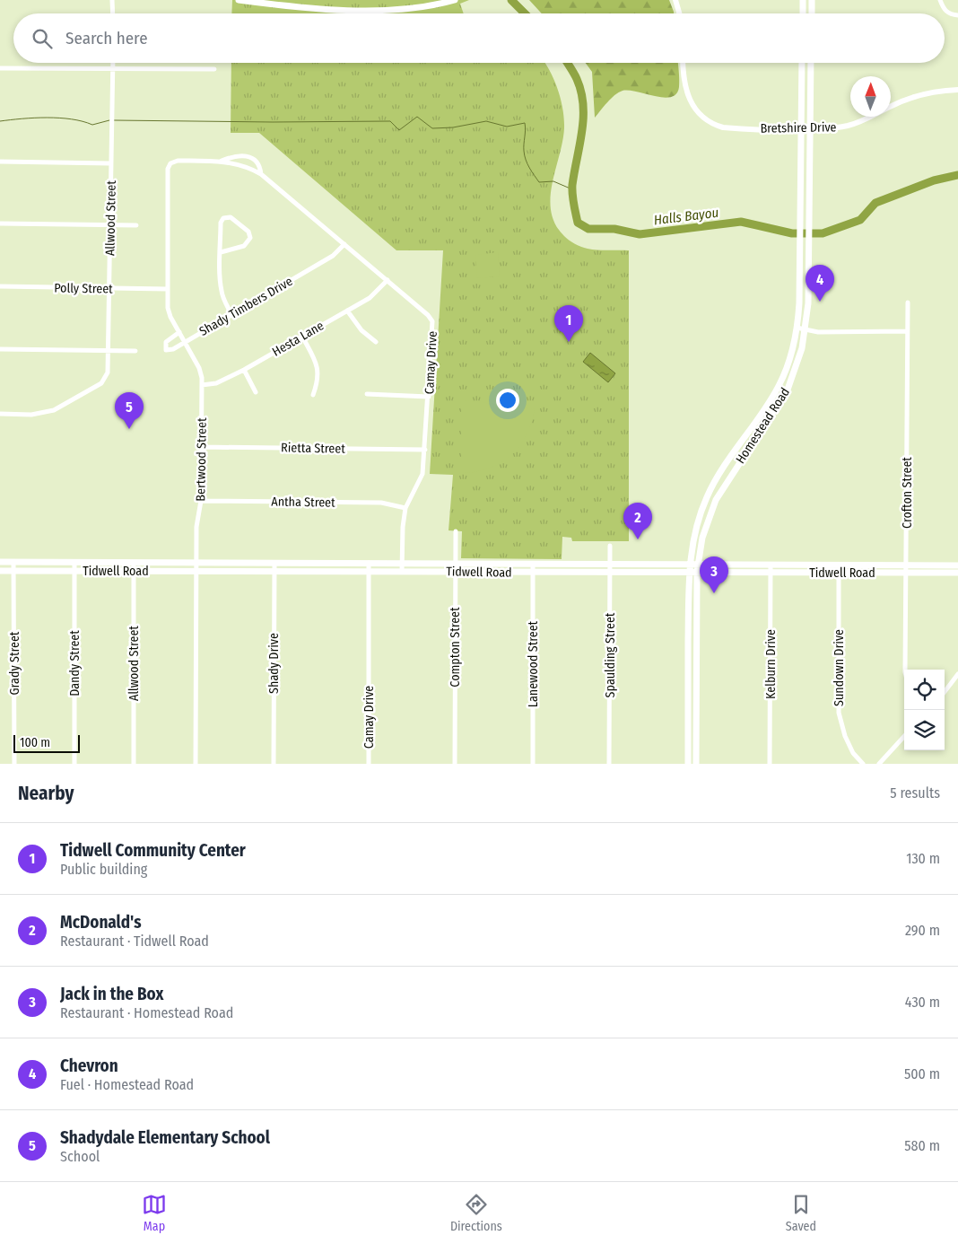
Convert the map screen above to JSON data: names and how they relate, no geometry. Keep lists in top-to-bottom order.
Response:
{
  "streets": {
    "main road": ["Homestead Road", "Tidwell Road"],
    "street": [
      "Bretshire Drive",
      "Allwood Street",
      "Polly Street",
      "Shady Timbers Drive",
      "Hesta Lane",
      "Camay Drive",
      "Rietta Street",
      "Bertwood Street",
      "Crofton Street",
      "Antha Street",
      "Compton Street",
      "Spaulding Street",
      "Grady Street",
      "Dandy Street",
      "Shady Drive",
      "Lanewood Street",
      "Kelburn Drive",
      "Sundown Drive"
    ]
  },
  "crossings": [
    ["Bretshire Drive", "Homestead Road"],
    ["Allwood Street", "Polly Street"],
    ["Allwood Street", "Tidwell Road"],
    ["Polly Street", "Bertwood Street"],
    ["Shady Timbers Drive", "Camay Drive"],
    ["Shady Timbers Drive", "Bertwood Street"],
    ["Hesta Lane", "Camay Drive"],
    ["Hesta Lane", "Bertwood Street"],
    ["Camay Drive", "Rietta Street"],
    ["Camay Drive", "Bertwood Street"],
    ["Camay Drive", "Antha Street"],
    ["Camay Drive", "Tidwell Road"],
    ["Homestead Road", "Tidwell Road"],
    ["Rietta Street", "Bertwood Street"],
    ["Bertwood Street", "Antha Street"],
    ["Bertwood Street", "Tidwell Road"],
    ["Crofton Street", "Tidwell Road"],
    ["Tidwell Road", "Compton Street"],
    ["Tidwell Road", "Spaulding Street"],
    ["Tidwell Road", "Grady Street"],
    ["Tidwell Road", "Dandy Street"],
    ["Tidwell Road", "Shady Drive"],
    ["Tidwell Road", "Lanewood Street"],
    ["Tidwell Road", "Kelburn Drive"],
    ["Tidwell Road", "Sundown Drive"]
  ],
  "water": ["Halls Bayou"],
  "scale_bar": "100 m",
  "north": "top",
  "page": {
    "search": "Search here",
    "pins": [
      "4",
      "1",
      "5",
      "2",
      "3"
    ],
    "scale": "100 m",
    "heading": ["Nearby", "5 results"],
    "list": [
      {
        "mark": "1",
        "name": "Tidwell Community Center",
        "note": "Public building",
        "value": "130 m"
      },
      {
        "mark": "2",
        "name": "McDonald's",
        "note": "Restaurant · Tidwell Road",
        "value": "290 m"
      },
      {
        "mark": "3",
        "name": "Jack in the Box",
        "note": "Restaurant · Homestead Road",
        "value": "430 m"
      },
      {
        "mark": "4",
        "name": "Chevron",
        "note": "Fuel · Homestead Road",
        "value": "500 m"
      },
      {
        "mark": "5",
        "name": "Shadydale Elementary School",
        "note": "School",
        "value": "580 m"
      }
    ],
    "nav": ["Map", "Directions", "Saved"]
  }
}
